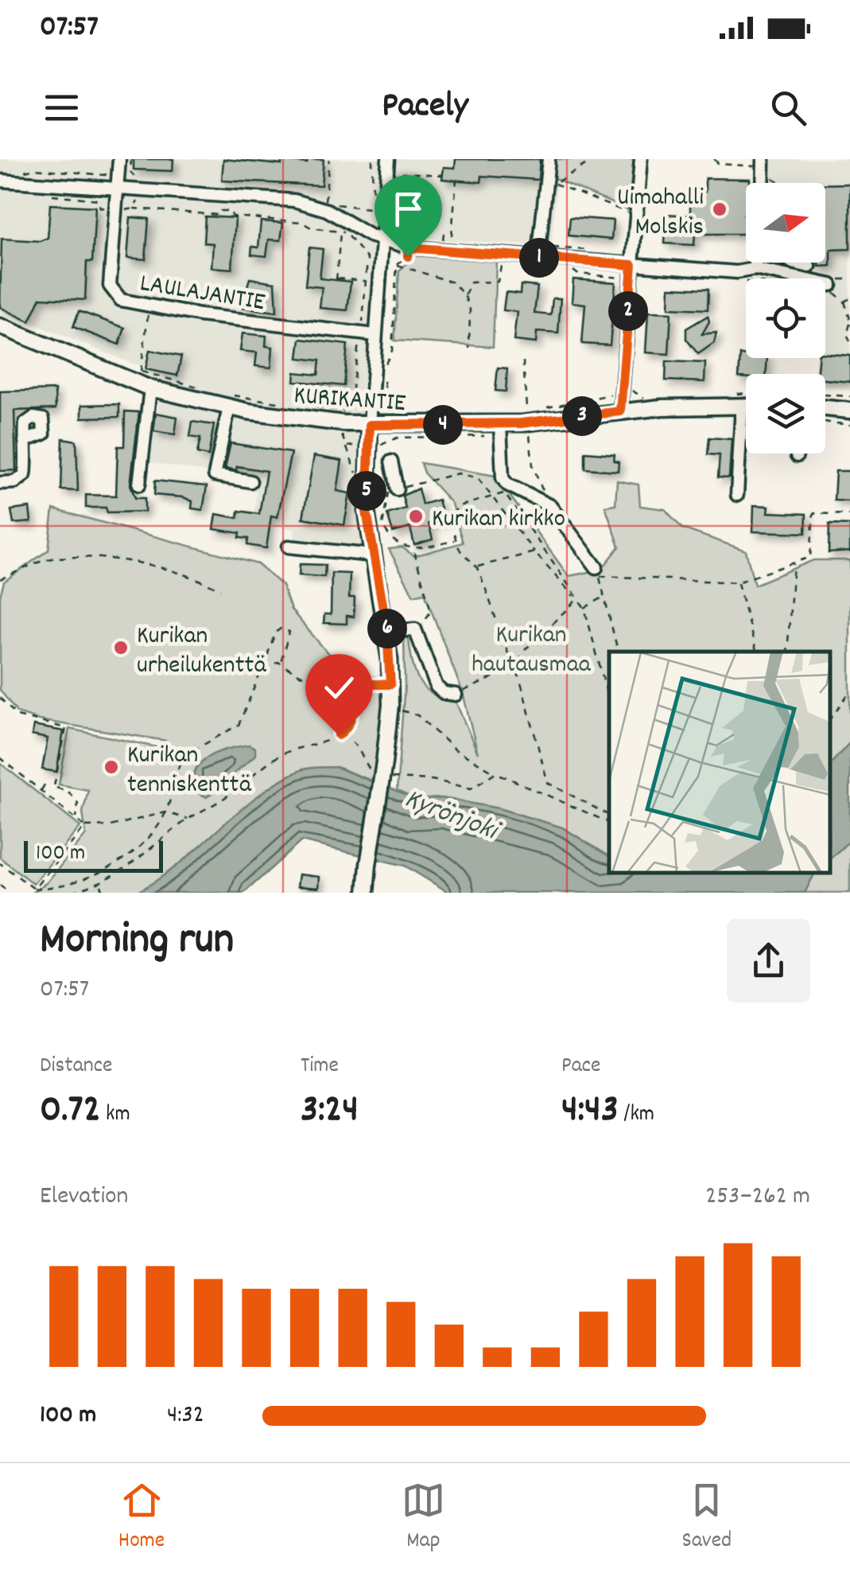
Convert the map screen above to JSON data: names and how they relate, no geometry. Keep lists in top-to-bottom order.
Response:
{
  "streets": {
    "main road": ["KURIKANTIE"],
    "street": ["LAULAJANTIE"]
  },
  "water": ["Kyrönjoki"],
  "parks": ["Kurikan hautausmaa"],
  "places": [
    "Uimahalli Molskis",
    "Kurikan kirkko",
    "Kurikan urheilukenttä",
    "Kurikan tenniskenttä"
  ],
  "scale_bar": "100 m",
  "north": "right",
  "page": {
    "status": "07:57",
    "header": "Pacely",
    "pins": [
      "1",
      "2",
      "3",
      "4",
      "5",
      "6"
    ],
    "scale": "100 m",
    "heading": ["Morning run", "07:57"],
    "stats": [
      ["Distance", "0.72 km"],
      ["Time", "3:24"],
      ["Pace", "4:43 /km"]
    ],
    "chart": ["Elevation", "253–262 m"],
    "list": [
      {
        "name": "100 m",
        "note": "4:32"
      }
    ],
    "tabs": ["Home", "Map", "Saved"]
  }
}
